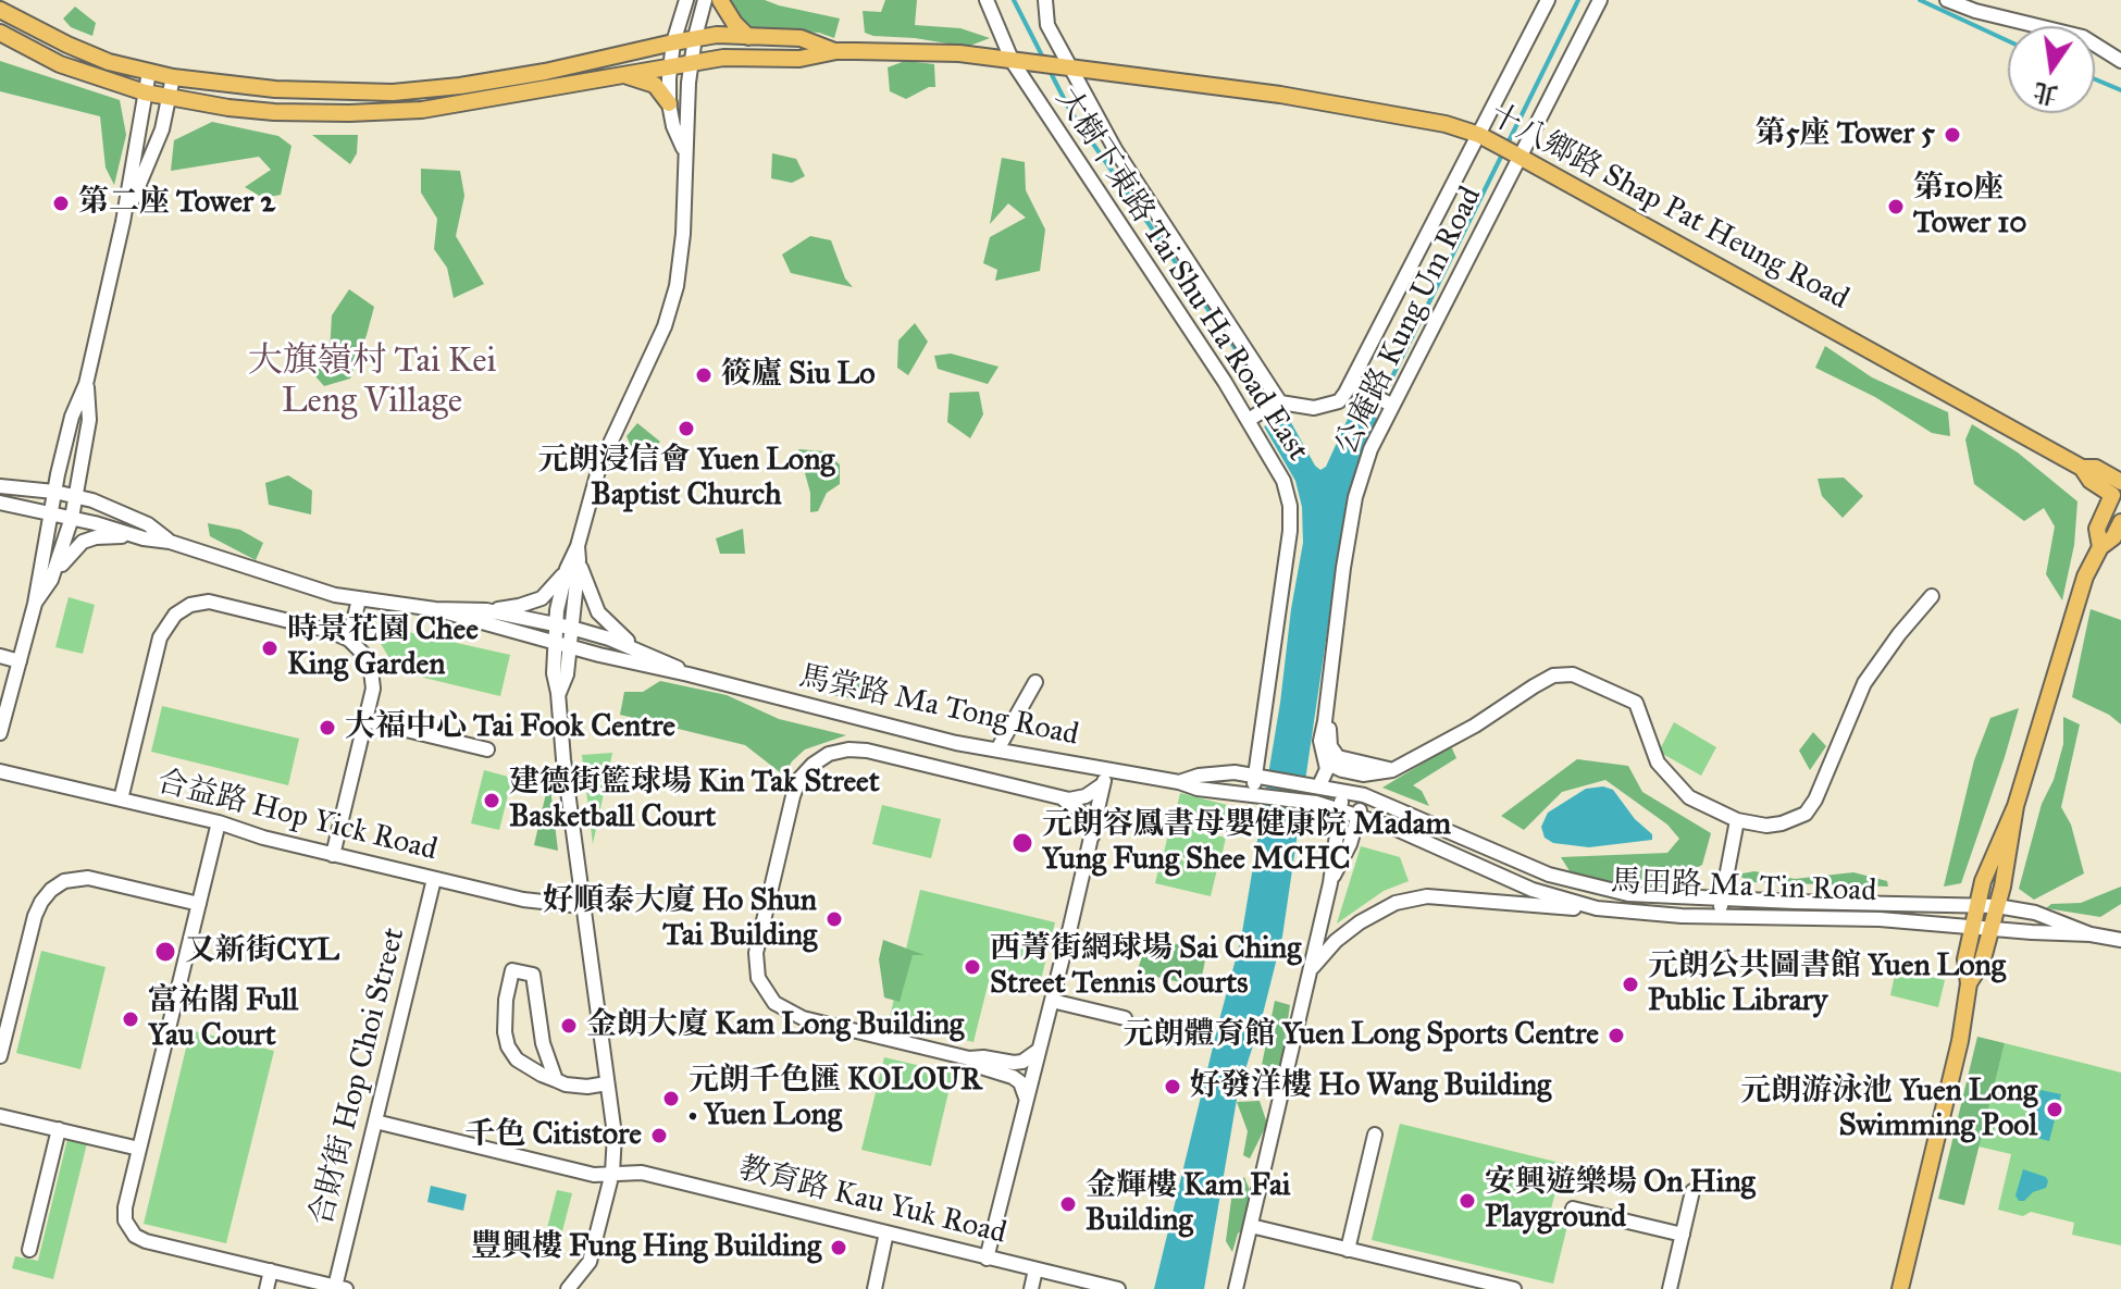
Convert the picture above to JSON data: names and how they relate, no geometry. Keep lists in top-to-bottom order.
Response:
{
  "streets": {
    "main road": ["十八鄉路 Shap Pat Heung Road"],
    "street": [
      "大樹下東路 Tai Shu Ha Road East",
      "公庵路 Kung Um Road",
      "馬棠路 Ma Tong Road",
      "合益路 Hop Yick Road",
      "馬田路 Ma Tin Road",
      "合財街 Hop Choi Street",
      "教育路 Kau Yuk Road"
    ]
  },
  "crossings": [
    ["十八鄉路 Shap Pat Heung Road", "大樹下東路 Tai Shu Ha Road East"],
    ["十八鄉路 Shap Pat Heung Road", "公庵路 Kung Um Road"],
    ["大樹下東路 Tai Shu Ha Road East", "馬棠路 Ma Tong Road"],
    ["公庵路 Kung Um Road", "馬棠路 Ma Tong Road"],
    ["公庵路 Kung Um Road", "馬田路 Ma Tin Road"],
    ["馬棠路 Ma Tong Road", "馬田路 Ma Tin Road"],
    ["合益路 Hop Yick Road", "合財街 Hop Choi Street"],
    ["合財街 Hop Choi Street", "教育路 Kau Yuk Road"]
  ],
  "districts": ["大旗嶺村 Tai Kei Leng Village"],
  "places": [
    "第5座 Tower 5",
    "第二座 Tower 2",
    "第10座 Tower 10",
    "筱廬 Siu Lo",
    "元朗浸信會 Yuen Long Baptist Church",
    "時景花園 Chee King Garden",
    "大福中心 Tai Fook Centre",
    "建德街籃球場 Kin Tak Street Basketball Court",
    "元朗容鳳書母嬰健康院 Madam Yung Fung Shee MCHC",
    "好順泰大廈 Ho Shun Tai Building",
    "又新街CYL",
    "西菁街網球場 Sai Ching Street Tennis Courts",
    "元朗公共圖書館 Yuen Long Public Library",
    "富祐閣 Full Yau Court",
    "金朗大廈 Kam Long Building",
    "元朗體育館 Yuen Long Sports Centre",
    "好發洋樓 Ho Wang Building",
    "元朗千色匯 KOLOUR • Yuen Long",
    "元朗游泳池 Yuen Long Swimming Pool",
    "千色 Citistore",
    "安興遊樂場 On Hing Playground",
    "金輝樓 Kam Fai Building",
    "豐興樓 Fung Hing Building"
  ],
  "north": "bottom"
}
